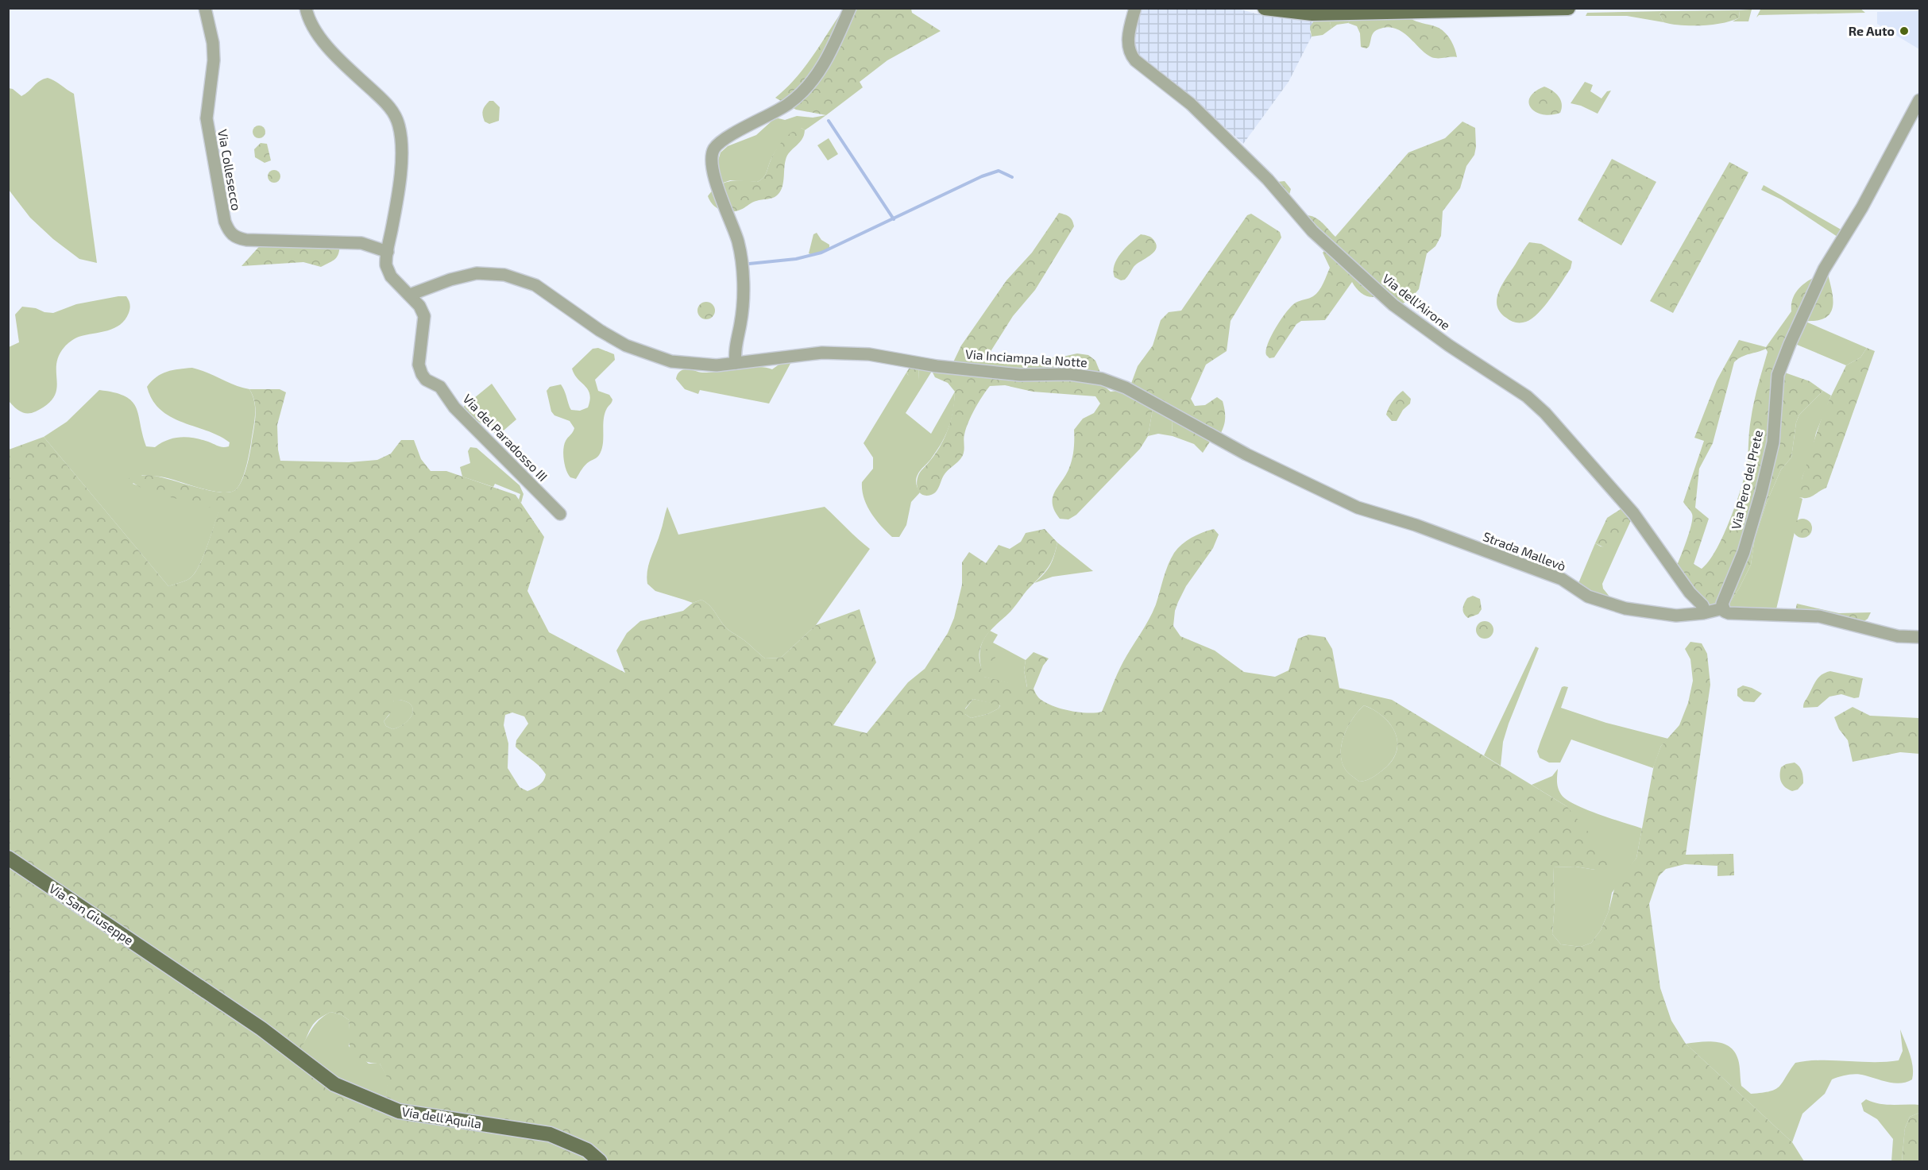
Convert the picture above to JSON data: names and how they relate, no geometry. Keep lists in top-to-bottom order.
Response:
{
  "streets": {
    "main road": ["Via San Giuseppe", "Via dell'Aquila"],
    "street": [
      "Via Collesecco",
      "Via dell'Airone",
      "Via Inciampa la Notte",
      "Via del Paradosso III",
      "Via Pero del Prete",
      "Strada Mallevò"
    ]
  },
  "crossings": [
    ["Via Collesecco", "Via del Paradosso III"],
    ["Via dell'Airone", "Strada Mallevò"],
    ["Via Inciampa la Notte", "Via del Paradosso III"],
    ["Via Inciampa la Notte", "Strada Mallevò"],
    ["Via Pero del Prete", "Strada Mallevò"],
    ["Via San Giuseppe", "Via dell'Aquila"]
  ],
  "places": ["Re Auto"]
}
